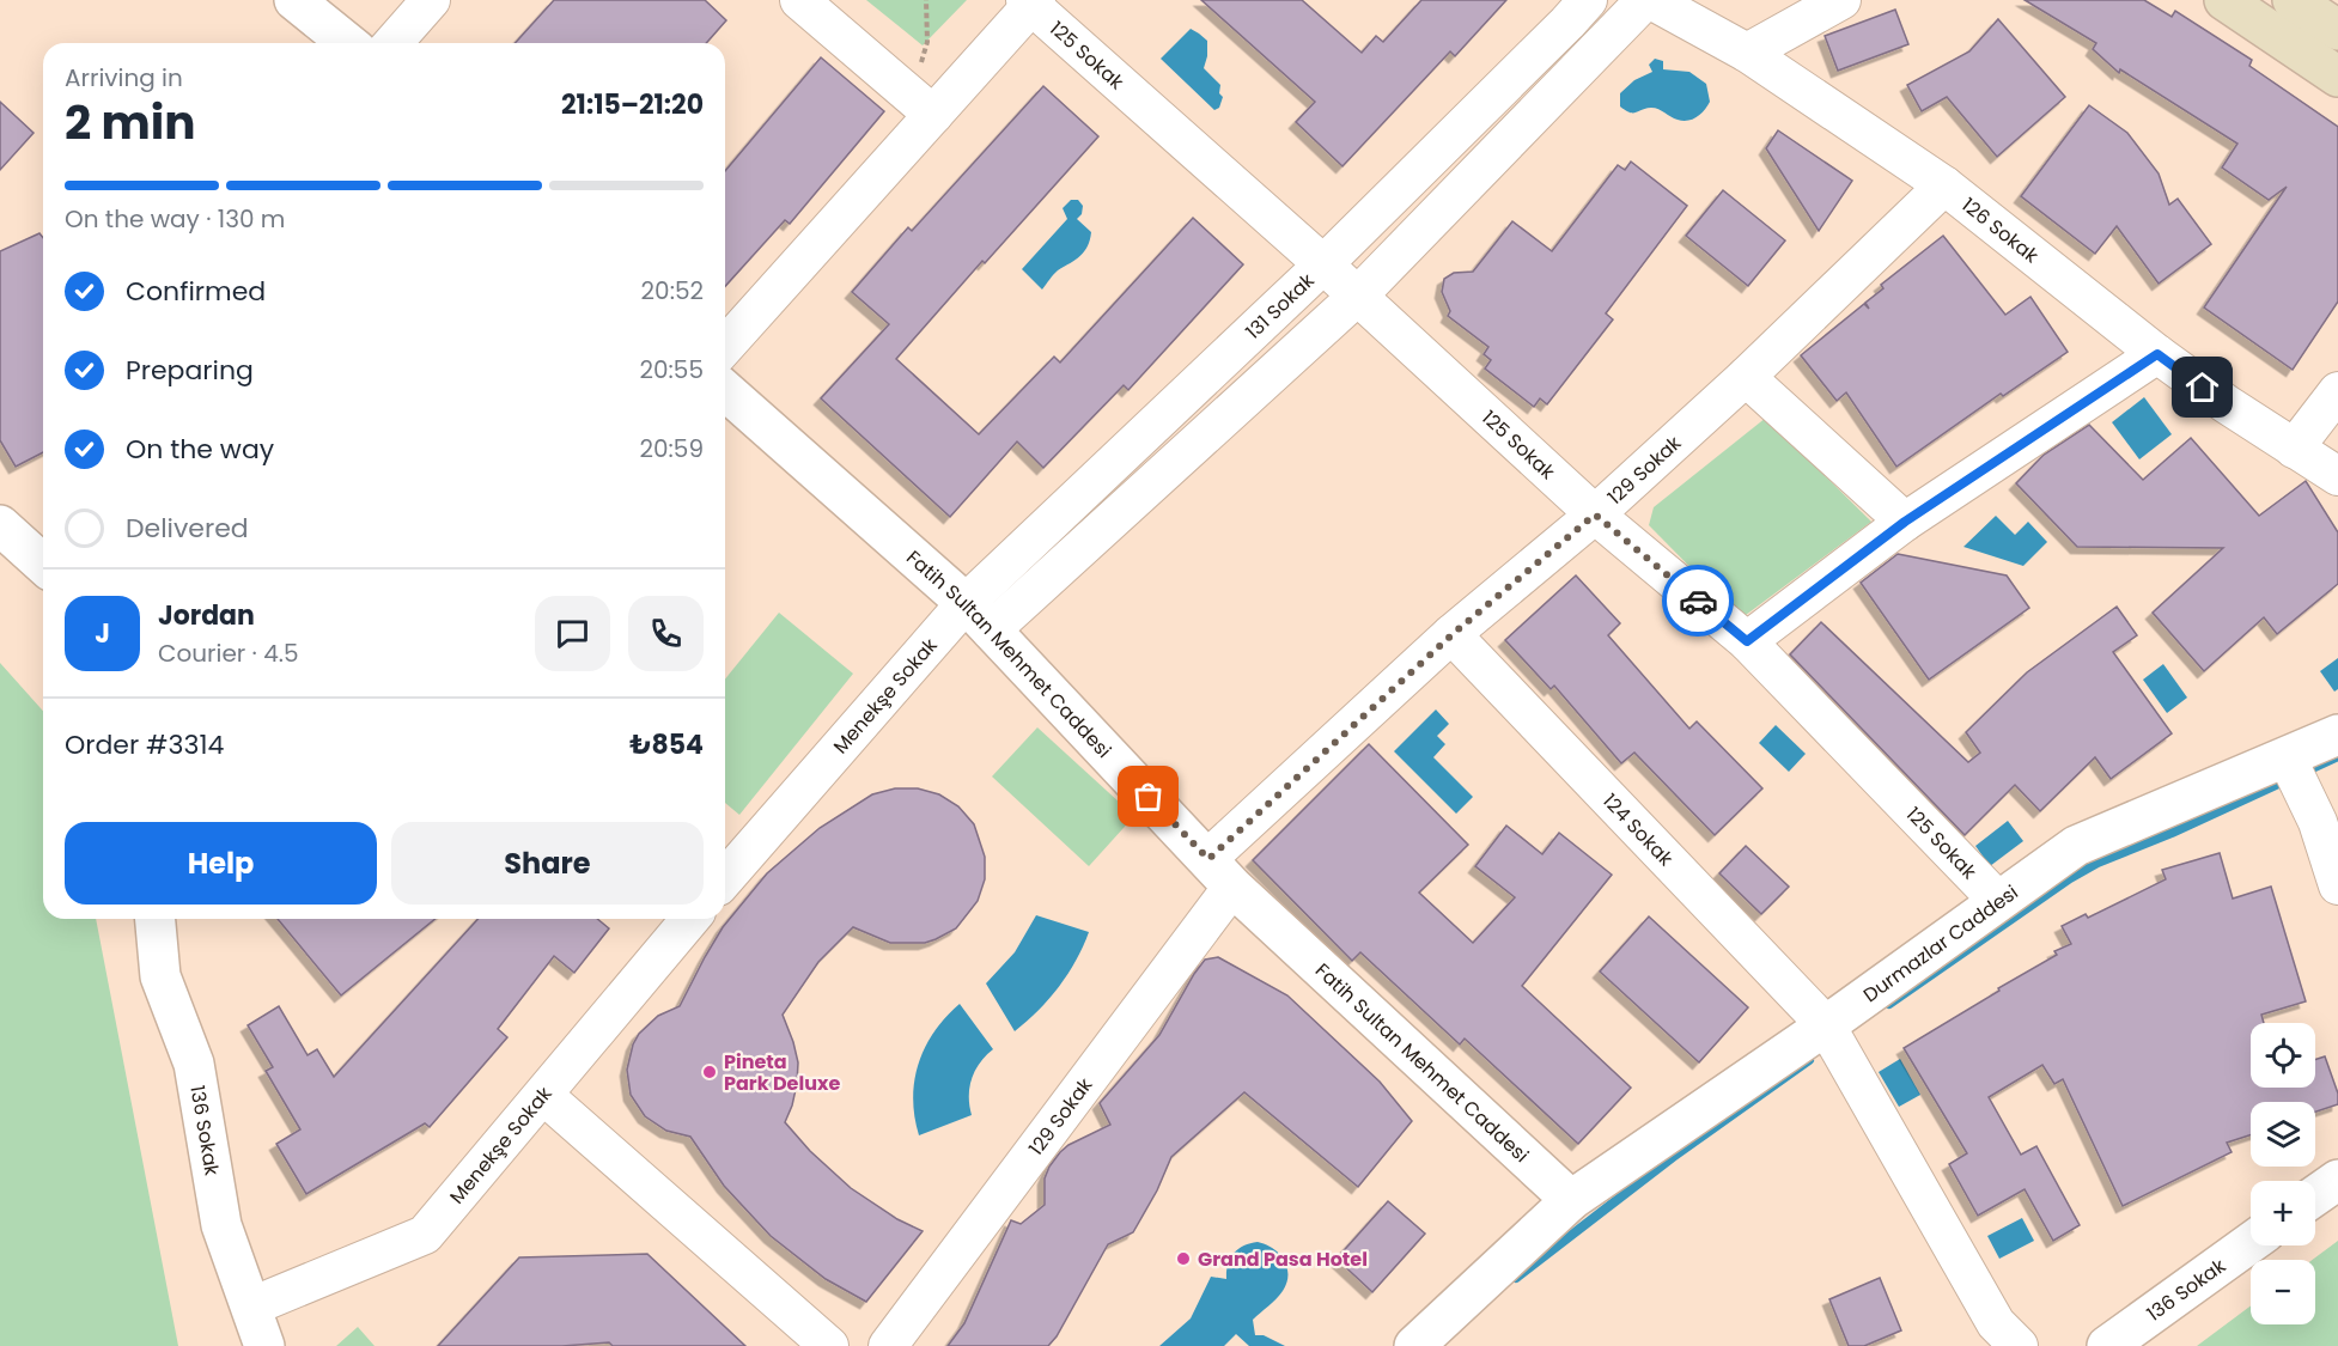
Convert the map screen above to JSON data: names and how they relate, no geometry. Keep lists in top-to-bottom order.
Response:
{
  "streets": {
    "street": [
      "125 Sokak",
      "126 Sokak",
      "131 Sokak",
      "129 Sokak",
      "Fatih Sultan Mehmet Caddesi",
      "Menekşe Sokak",
      "124 Sokak",
      "Durmazlar Caddesi",
      "136 Sokak"
    ]
  },
  "crossings": [
    ["125 Sokak", "131 Sokak"],
    ["125 Sokak", "129 Sokak"],
    ["125 Sokak", "Durmazlar Caddesi"],
    ["126 Sokak", "129 Sokak"],
    ["131 Sokak", "Fatih Sultan Mehmet Caddesi"],
    ["131 Sokak", "Menekşe Sokak"],
    ["129 Sokak", "Fatih Sultan Mehmet Caddesi"],
    ["129 Sokak", "124 Sokak"],
    ["Fatih Sultan Mehmet Caddesi", "Menekşe Sokak"],
    ["Fatih Sultan Mehmet Caddesi", "Durmazlar Caddesi"],
    ["Menekşe Sokak", "136 Sokak"],
    ["124 Sokak", "Durmazlar Caddesi"]
  ],
  "places": ["Pineta Park Deluxe", "Grand Pasa Hotel"],
  "page": {
    "heading": ["2 min", "Arriving in", "21:15–21:20"],
    "panel": [
      "Jordan",
      "Courier · 4.5",
      "Order #3314",
      "₺854"
    ],
    "bar": "On the way · 130 m",
    "list": [
      ["Confirmed", "20:52"],
      ["Preparing", "20:55"],
      ["On the way", "20:59"],
      "Delivered"
    ],
    "round": "J",
    "buttons": ["Help", "Share"],
    "map_buttons": ["+", "−"]
  }
}
